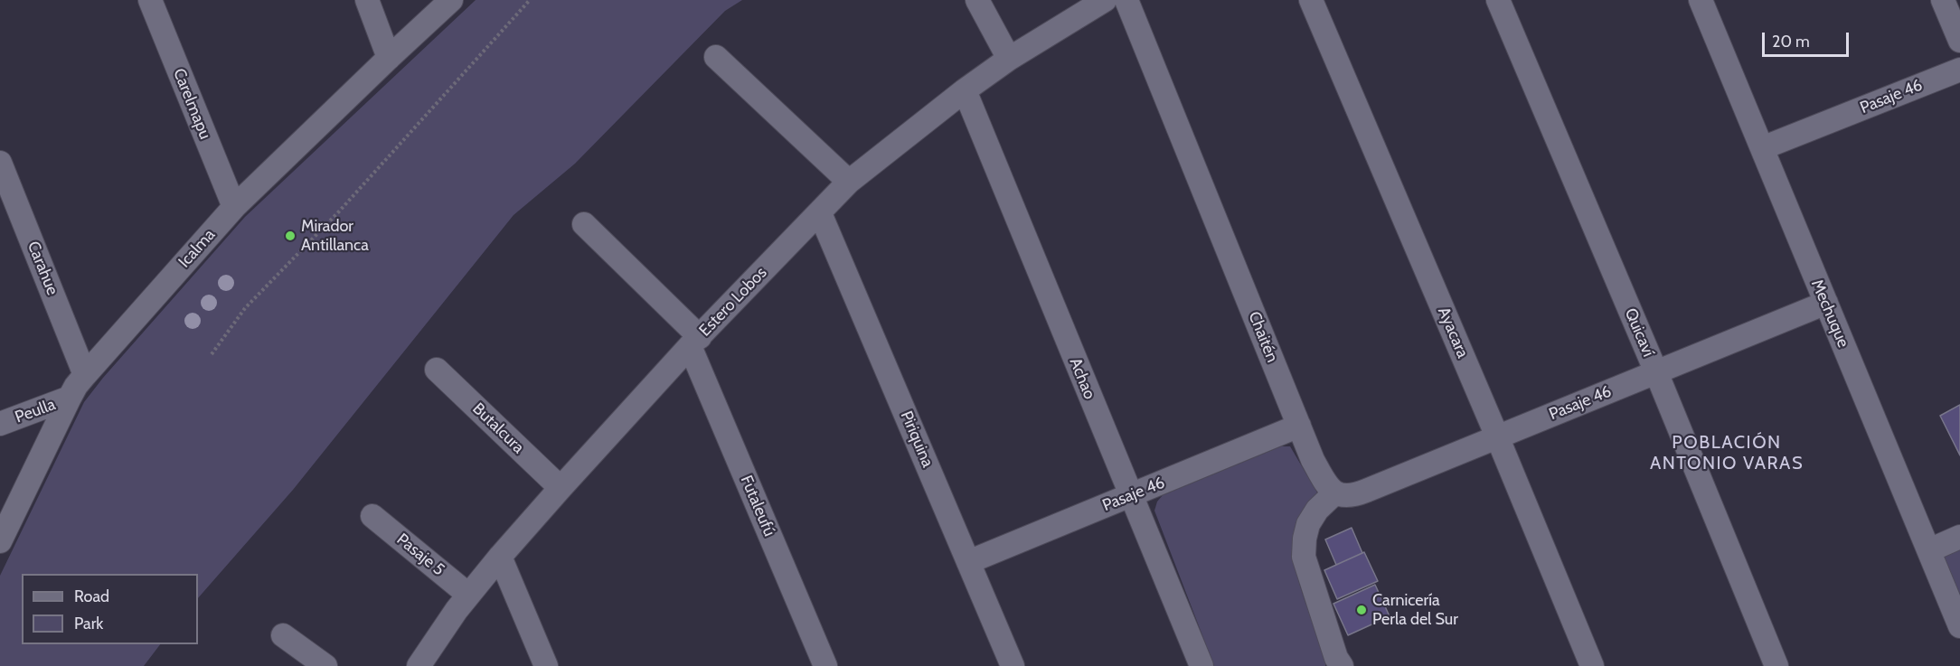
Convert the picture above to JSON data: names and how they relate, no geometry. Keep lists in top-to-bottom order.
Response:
{
  "streets": {
    "street": [
      "Pasaje 46",
      "Carelmapu",
      "Icalma",
      "Carahue",
      "Estero Lobos",
      "Mechuque",
      "Ayacara",
      "Quicaví",
      "Chaitén",
      "Achao",
      "Peulla",
      "Butalcura",
      "Piriquina",
      "Futaleufú",
      "Pasaje 5"
    ]
  },
  "crossings": [
    ["Pasaje 46", "Mechuque"],
    ["Pasaje 46", "Ayacara"],
    ["Pasaje 46", "Quicaví"],
    ["Pasaje 46", "Chaitén"],
    ["Pasaje 46", "Achao"],
    ["Pasaje 46", "Piriquina"],
    ["Carelmapu", "Icalma"],
    ["Icalma", "Carahue"],
    ["Icalma", "Peulla"],
    ["Estero Lobos", "Achao"],
    ["Estero Lobos", "Butalcura"],
    ["Estero Lobos", "Piriquina"],
    ["Estero Lobos", "Futaleufú"],
    ["Estero Lobos", "Pasaje 5"]
  ],
  "districts": ["POBLACIÓN ANTONIO VARAS"],
  "places": ["Mirador Antillanca", "Carnicería Perla del Sur"],
  "legend": ["Road", "Park"],
  "scale_bar": "20 m"
}
